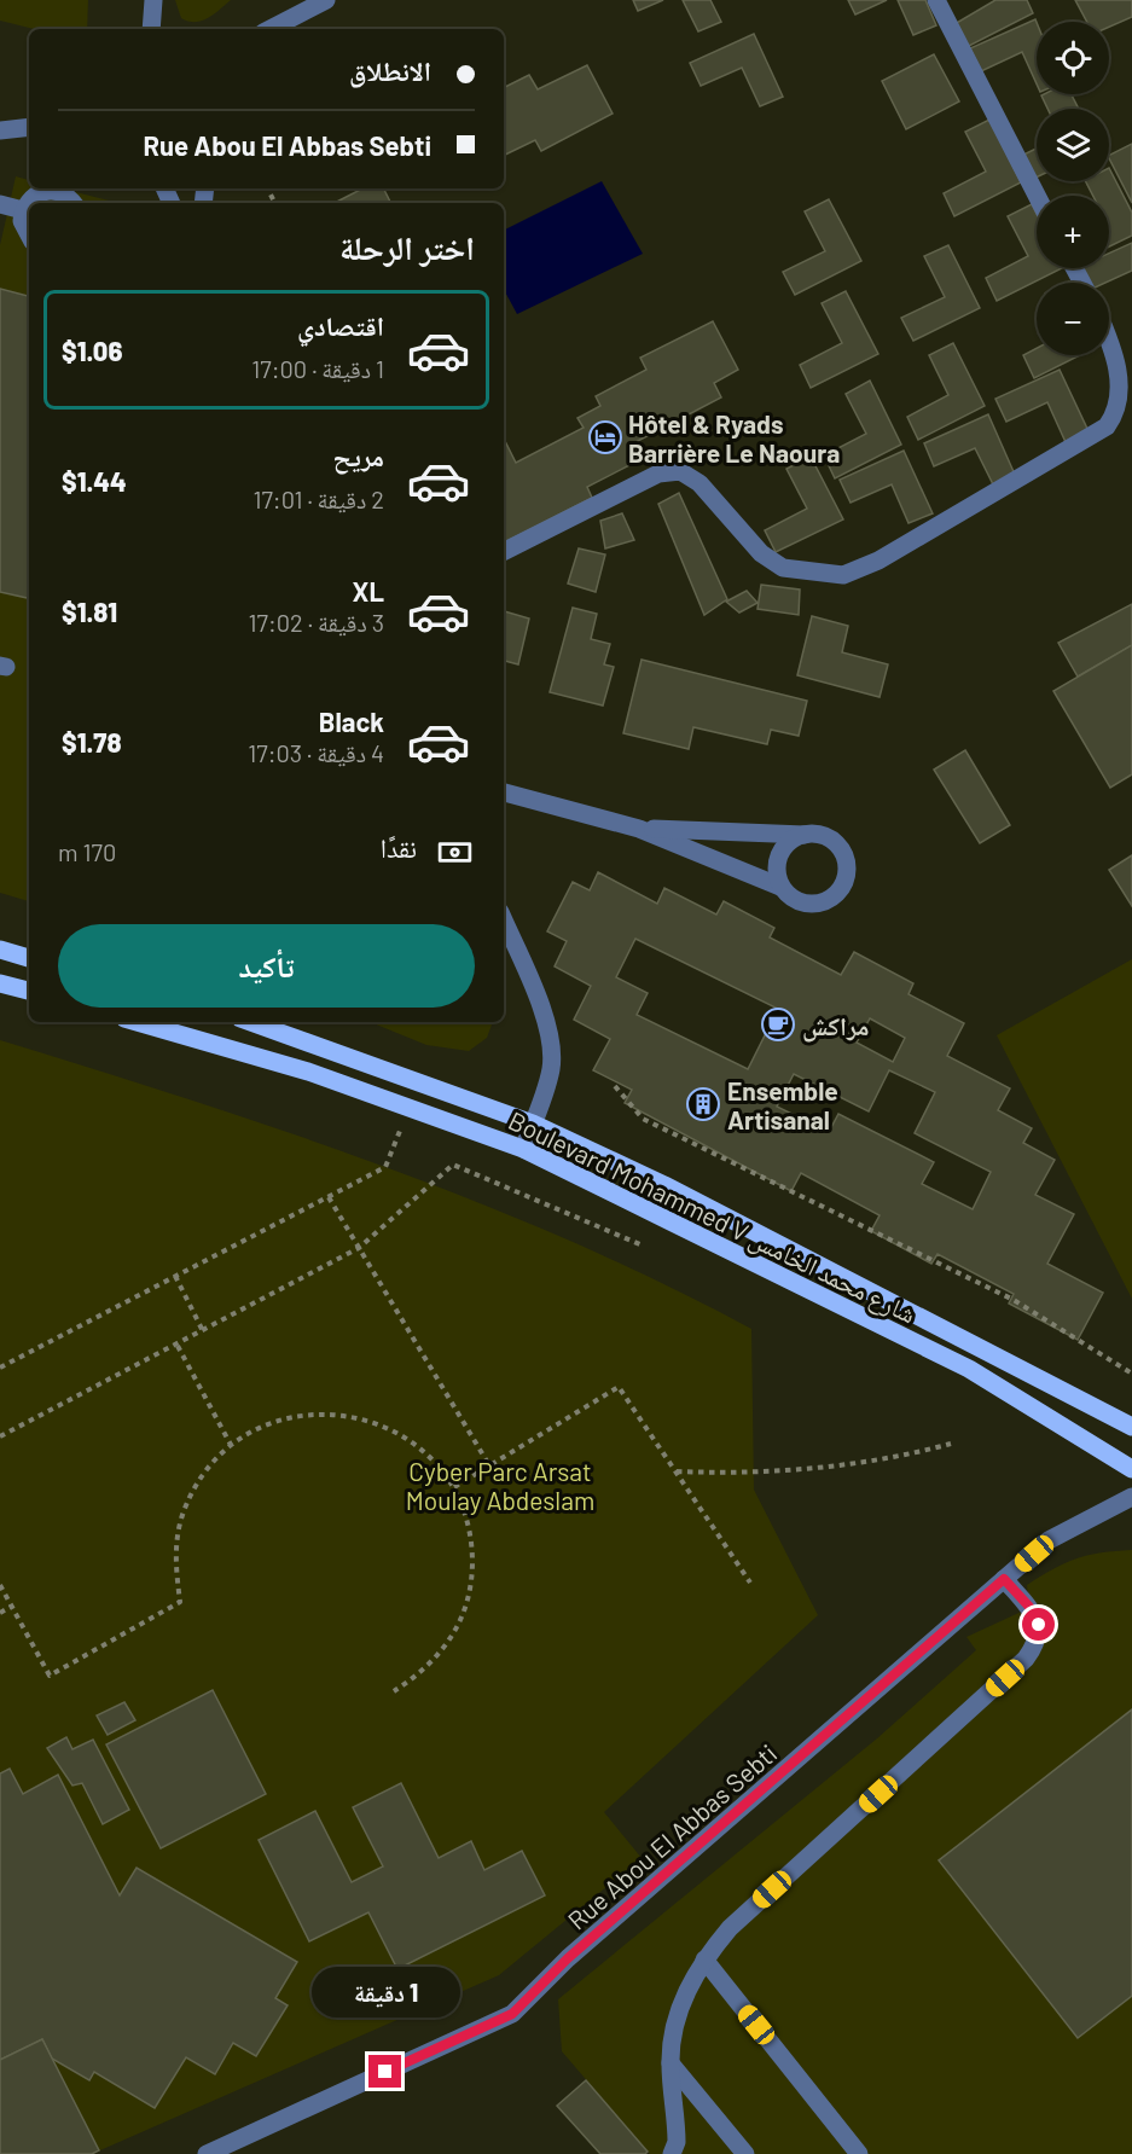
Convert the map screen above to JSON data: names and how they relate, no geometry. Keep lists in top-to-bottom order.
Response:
{
  "streets": {
    "main road": ["Boulevard Mohammed V شارع محمد الخامس"],
    "street": ["Rue Abou El Abbas Sebti"]
  },
  "parks": ["Cyber Parc Arsat Moulay Abdeslam"],
  "places": {
    "hotel": ["Hôtel & Ryads Barrière Le Naoura"],
    "cafe": ["مراكش"],
    "building": ["Ensemble Artisanal"]
  },
  "page": {
    "map_buttons": ["+", "−"],
    "banner": ["الانطلاق", "Rue Abou El Abbas Sebti"],
    "heading": "اختر الرحلة",
    "list": [
      {
        "name": "اقتصادي",
        "note": "1 دقيقة · 17:00",
        "value": "$1.06"
      },
      {
        "name": "مريح",
        "note": "2 دقيقة · 17:01",
        "value": "$1.44"
      },
      {
        "name": "XL",
        "note": "3 دقيقة · 17:02",
        "value": "$1.81"
      },
      {
        "name": "Black",
        "note": "4 دقيقة · 17:03",
        "value": "$1.78"
      }
    ],
    "pay": ["نقدًا", "170 m"],
    "buttons": "تأكيد",
    "bubble": "1 دقيقة"
  }
}
